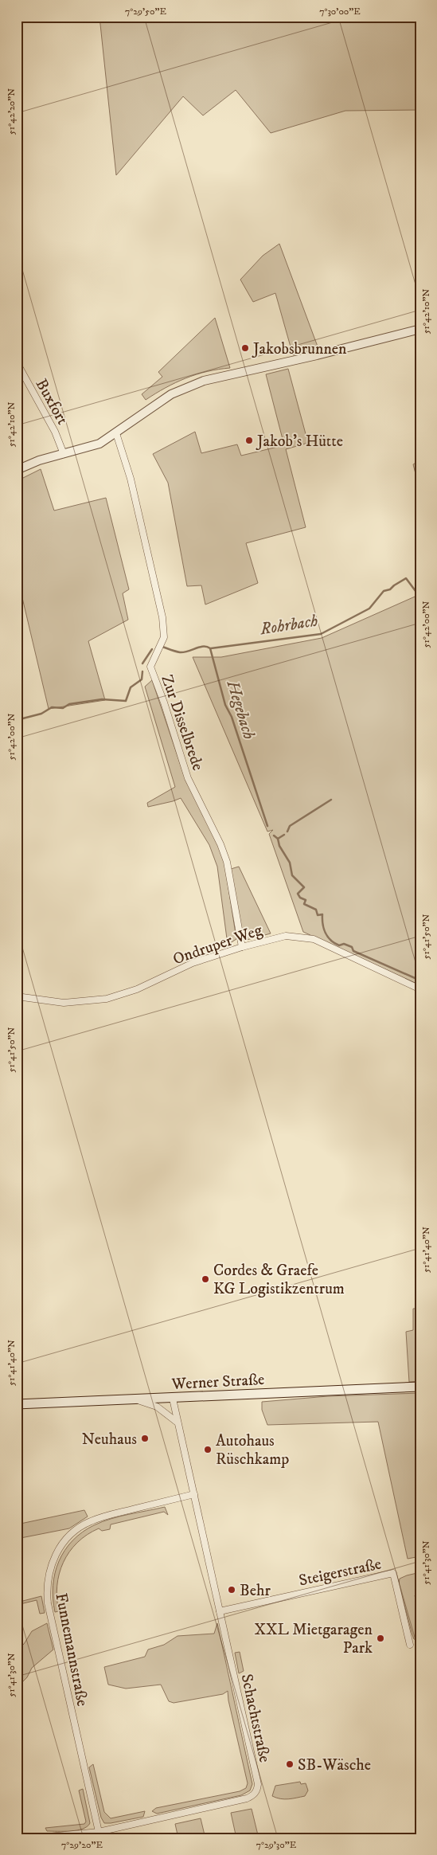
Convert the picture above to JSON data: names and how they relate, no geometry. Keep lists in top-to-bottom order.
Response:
{
  "streets": {
    "main road": ["Werner Straße"],
    "street": [
      "Buxfort",
      "Zur Disselbrede",
      "Ondruper Weg",
      "Steigerstraße",
      "Funnemannstraße",
      "Schachtstraße"
    ]
  },
  "crossings": [
    ["Zur Disselbrede", "Ondruper Weg"],
    ["Werner Straße", "Schachtstraße"],
    ["Steigerstraße", "Schachtstraße"],
    ["Funnemannstraße", "Schachtstraße"]
  ],
  "water": ["Rohrbach", "Hegebach"],
  "places": [
    "Jakobsbrunnen",
    "Jakob's Hütte",
    "Cordes & Graefe KG Logistikzentrum",
    "Neuhaus",
    "Autohaus Rüschkamp",
    "Behr",
    "XXL Mietgaragen Park",
    "SB-Wäsche"
  ],
  "coordinates": [
    "7°29'50\"E",
    "7°30'00\"E",
    "51°42'20\"N",
    "51°42'10\"N",
    "51°42'00\"N",
    "51°41'50\"N",
    "51°41'40\"N",
    "51°41'30\"N",
    "7°29'20\"E",
    "7°29'30\"E"
  ]
}
